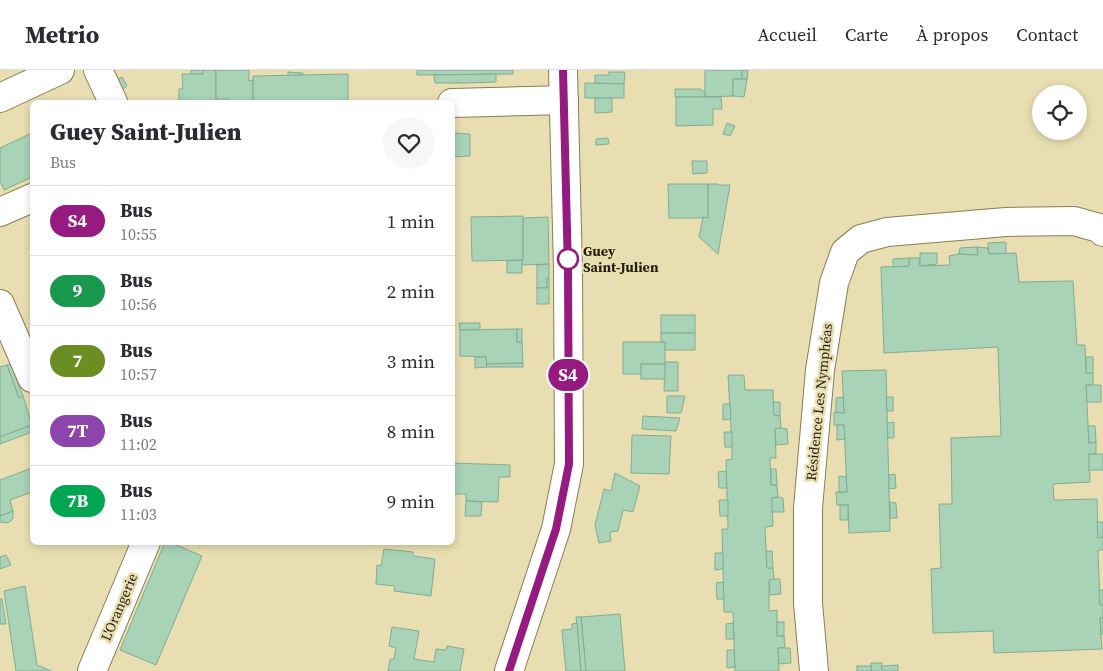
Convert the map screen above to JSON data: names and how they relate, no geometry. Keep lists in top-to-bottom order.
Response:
{
  "streets": {
    "street": ["Résidence Les Nymphéas", "L'Orangerie"]
  },
  "places": ["Guey Saint-Julien"],
  "lines": ["bus line S4"],
  "page": {
    "header": "Metrio",
    "nav": [
      "Accueil",
      "Carte",
      "À propos",
      "Contact"
    ],
    "on_map": "S4",
    "heading": ["Guey Saint-Julien", "Bus"],
    "list": [
      {
        "mark": "S4",
        "name": "Bus",
        "note": "10:55",
        "value": "1 min"
      },
      {
        "mark": "9",
        "name": "Bus",
        "note": "10:56",
        "value": "2 min"
      },
      {
        "mark": "7",
        "name": "Bus",
        "note": "10:57",
        "value": "3 min"
      },
      {
        "mark": "7T",
        "name": "Bus",
        "note": "11:02",
        "value": "8 min"
      },
      {
        "mark": "7B",
        "name": "Bus",
        "note": "11:03",
        "value": "9 min"
      }
    ]
  }
}
